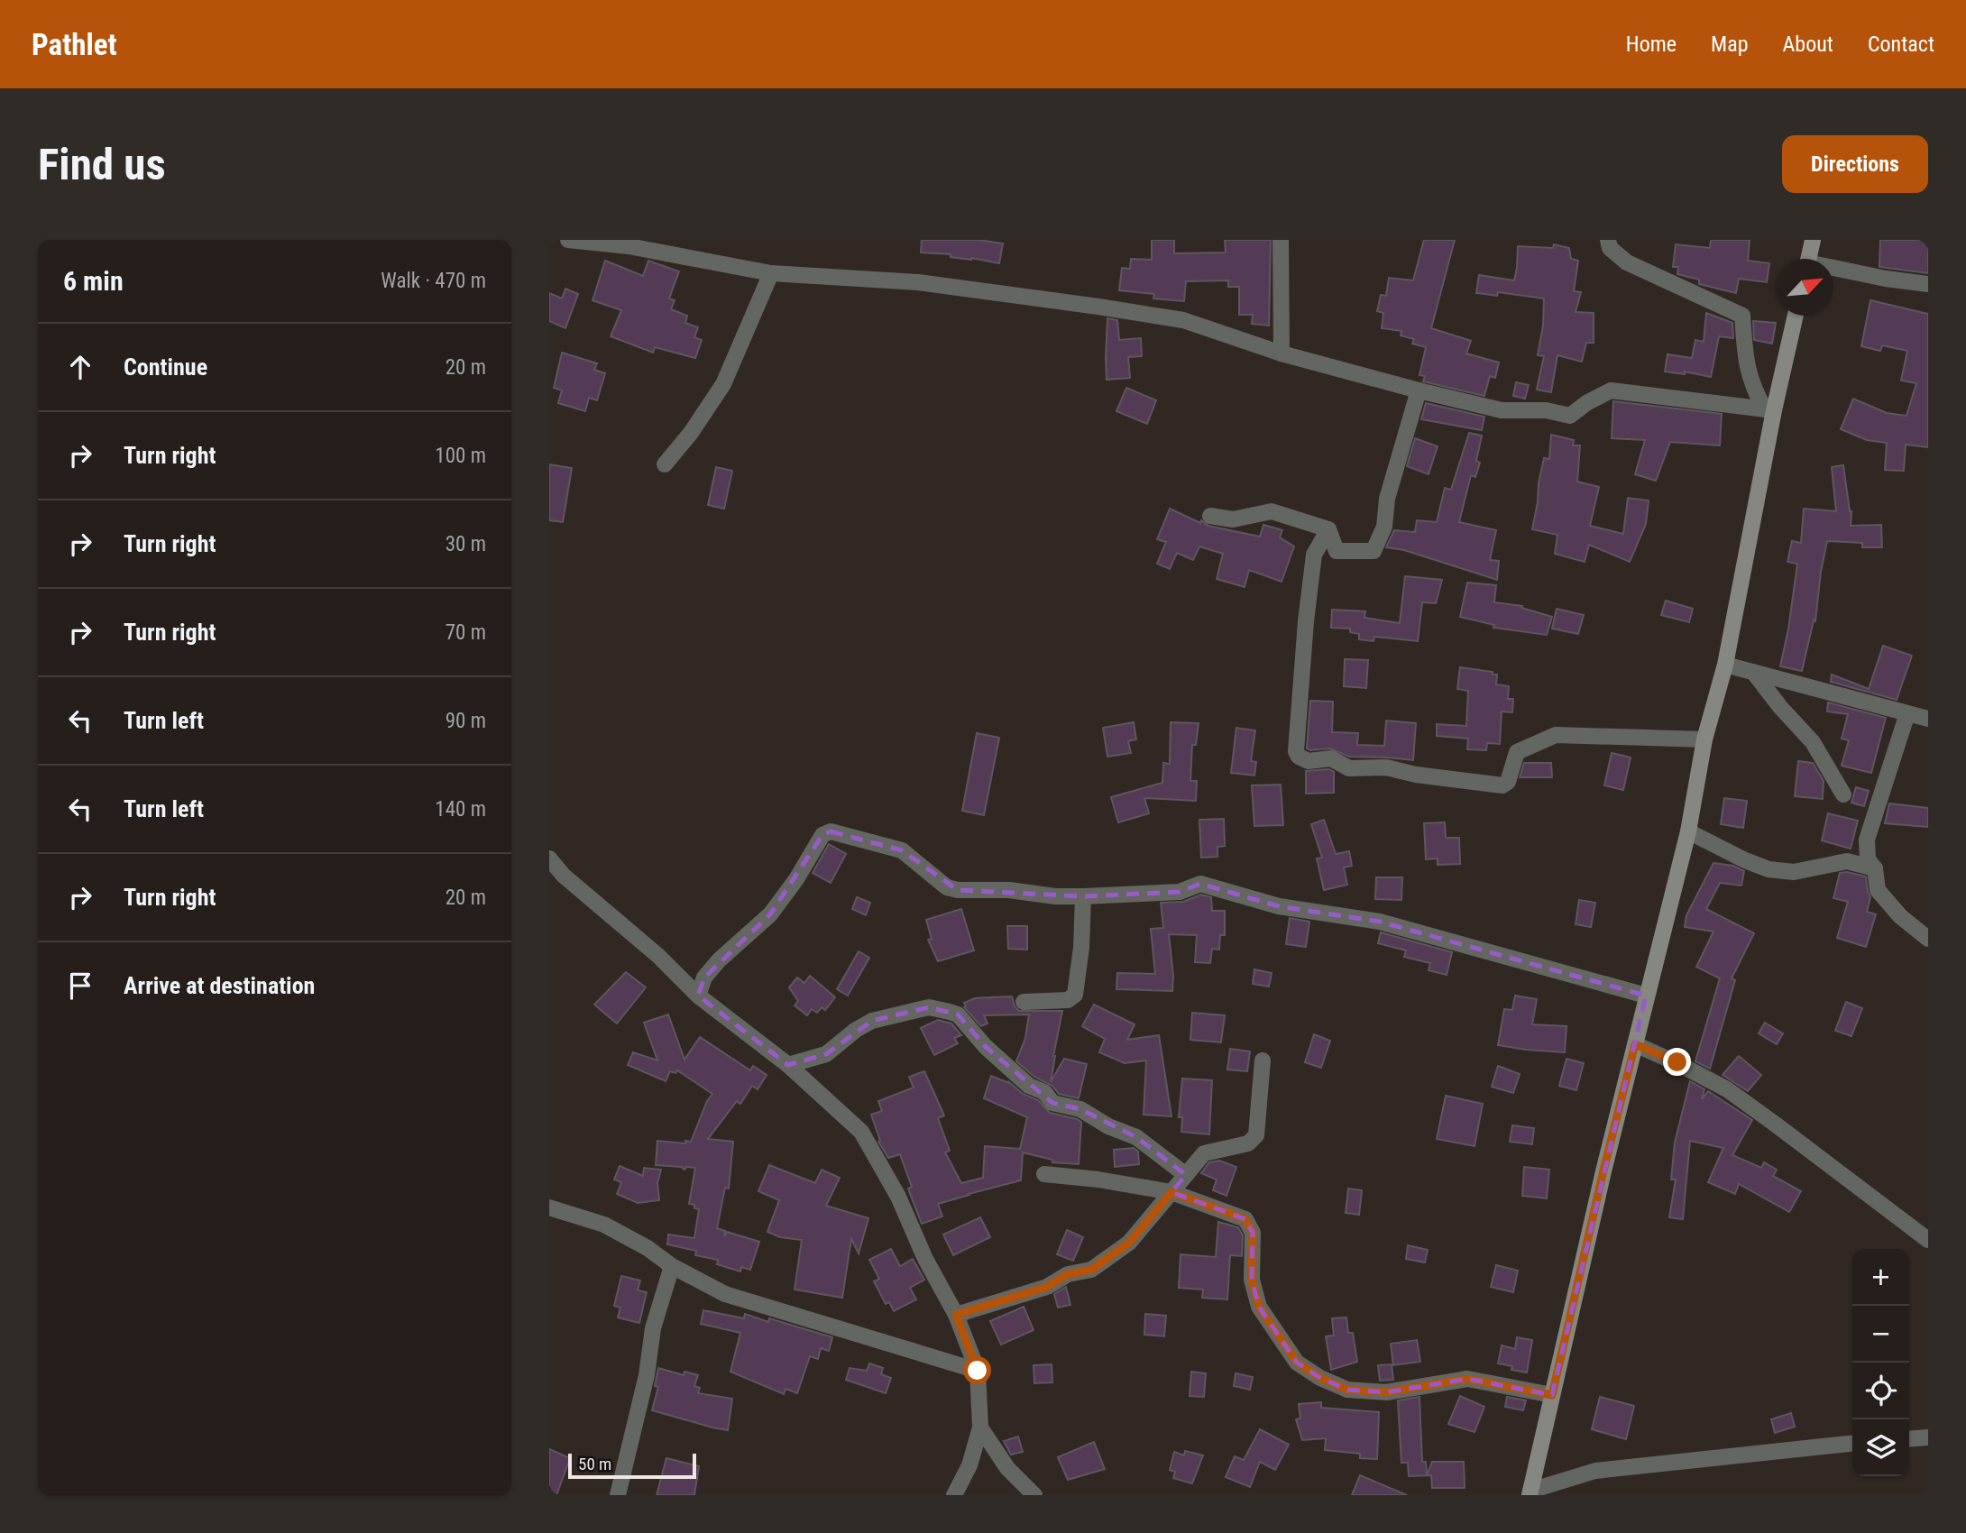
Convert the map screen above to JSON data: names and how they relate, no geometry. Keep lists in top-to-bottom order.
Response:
{
  "scale_bar": "50 m",
  "north": "top right",
  "page": {
    "header": "Pathlet",
    "nav": [
      "Home",
      "Map",
      "About",
      "Contact"
    ],
    "buttons": "Directions",
    "title": "Find us",
    "heading": ["6 min", "Walk · 470 m"],
    "list": [
      ["Continue", "20 m"],
      ["Turn right", "100 m"],
      ["Turn right", "30 m"],
      ["Turn right", "70 m"],
      ["Turn left", "90 m"],
      ["Turn left", "140 m"],
      ["Turn right", "20 m"],
      "Arrive at destination"
    ],
    "map_buttons": ["+", "−"],
    "scale": "50 m"
  }
}
